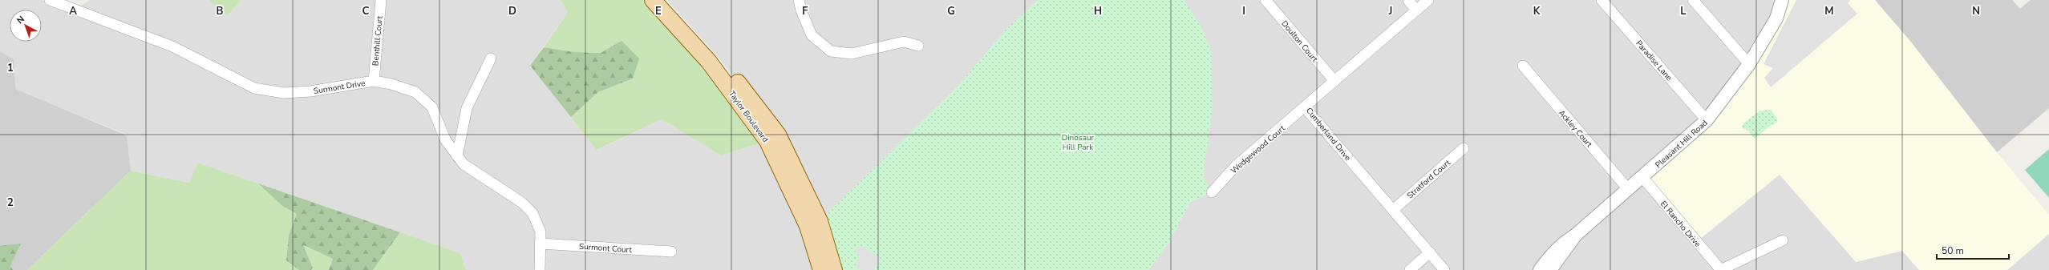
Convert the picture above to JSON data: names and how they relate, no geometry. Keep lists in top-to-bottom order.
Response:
{
  "streets": {
    "main road": ["Taylor Boulevard"],
    "street": [
      "Benthill Court",
      "Doulton Court",
      "Paradise Lane",
      "Surmont Drive",
      "Ackley Court",
      "Cumberland Drive",
      "Pleasant Hill Road",
      "Wedgewood Court",
      "Stratford Court",
      "El Rancho Drive",
      "Surmont Court"
    ]
  },
  "crossings": [
    ["Benthill Court", "Surmont Drive"],
    ["Doulton Court", "Cumberland Drive"],
    ["Paradise Lane", "Pleasant Hill Road"],
    ["Surmont Drive", "Surmont Court"],
    ["Ackley Court", "Pleasant Hill Road"],
    ["Cumberland Drive", "Wedgewood Court"],
    ["Cumberland Drive", "Stratford Court"],
    ["Pleasant Hill Road", "El Rancho Drive"]
  ],
  "parks": ["Dinosaur Hill Park"],
  "scale_bar": "50 m",
  "north": "top left",
  "grid": {
    "columns": [
      "A",
      "B",
      "C",
      "D",
      "E",
      "F",
      "G",
      "H",
      "I",
      "J",
      "K",
      "L",
      "M",
      "N"
    ],
    "rows": ["1", "2"]
  }
}
